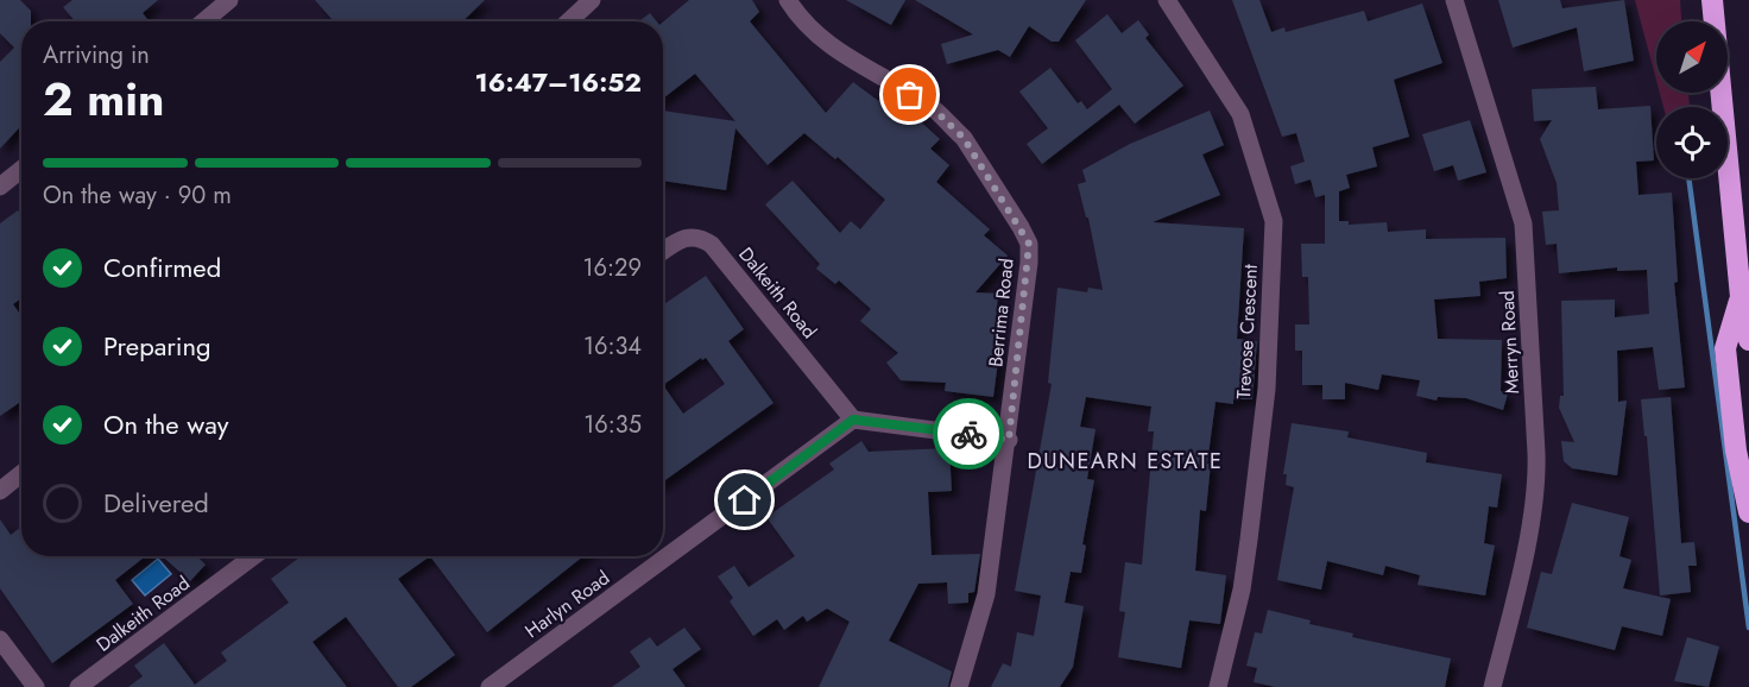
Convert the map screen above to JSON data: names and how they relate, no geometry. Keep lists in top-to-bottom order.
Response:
{
  "streets": {
    "street": [
      "Dalkeith Road",
      "Berrima Road",
      "Trevose Crescent",
      "Merryn Road",
      "Harlyn Road"
    ]
  },
  "crossings": [
    ["Dalkeith Road", "Harlyn Road"]
  ],
  "districts": ["DUNEARN ESTATE"],
  "north": "top right",
  "page": {
    "heading": ["2 min", "Arriving in", "16:47–16:52"],
    "bar": "On the way · 90 m",
    "list": [
      ["Confirmed", "16:29"],
      ["Preparing", "16:34"],
      ["On the way", "16:35"],
      "Delivered"
    ]
  }
}
